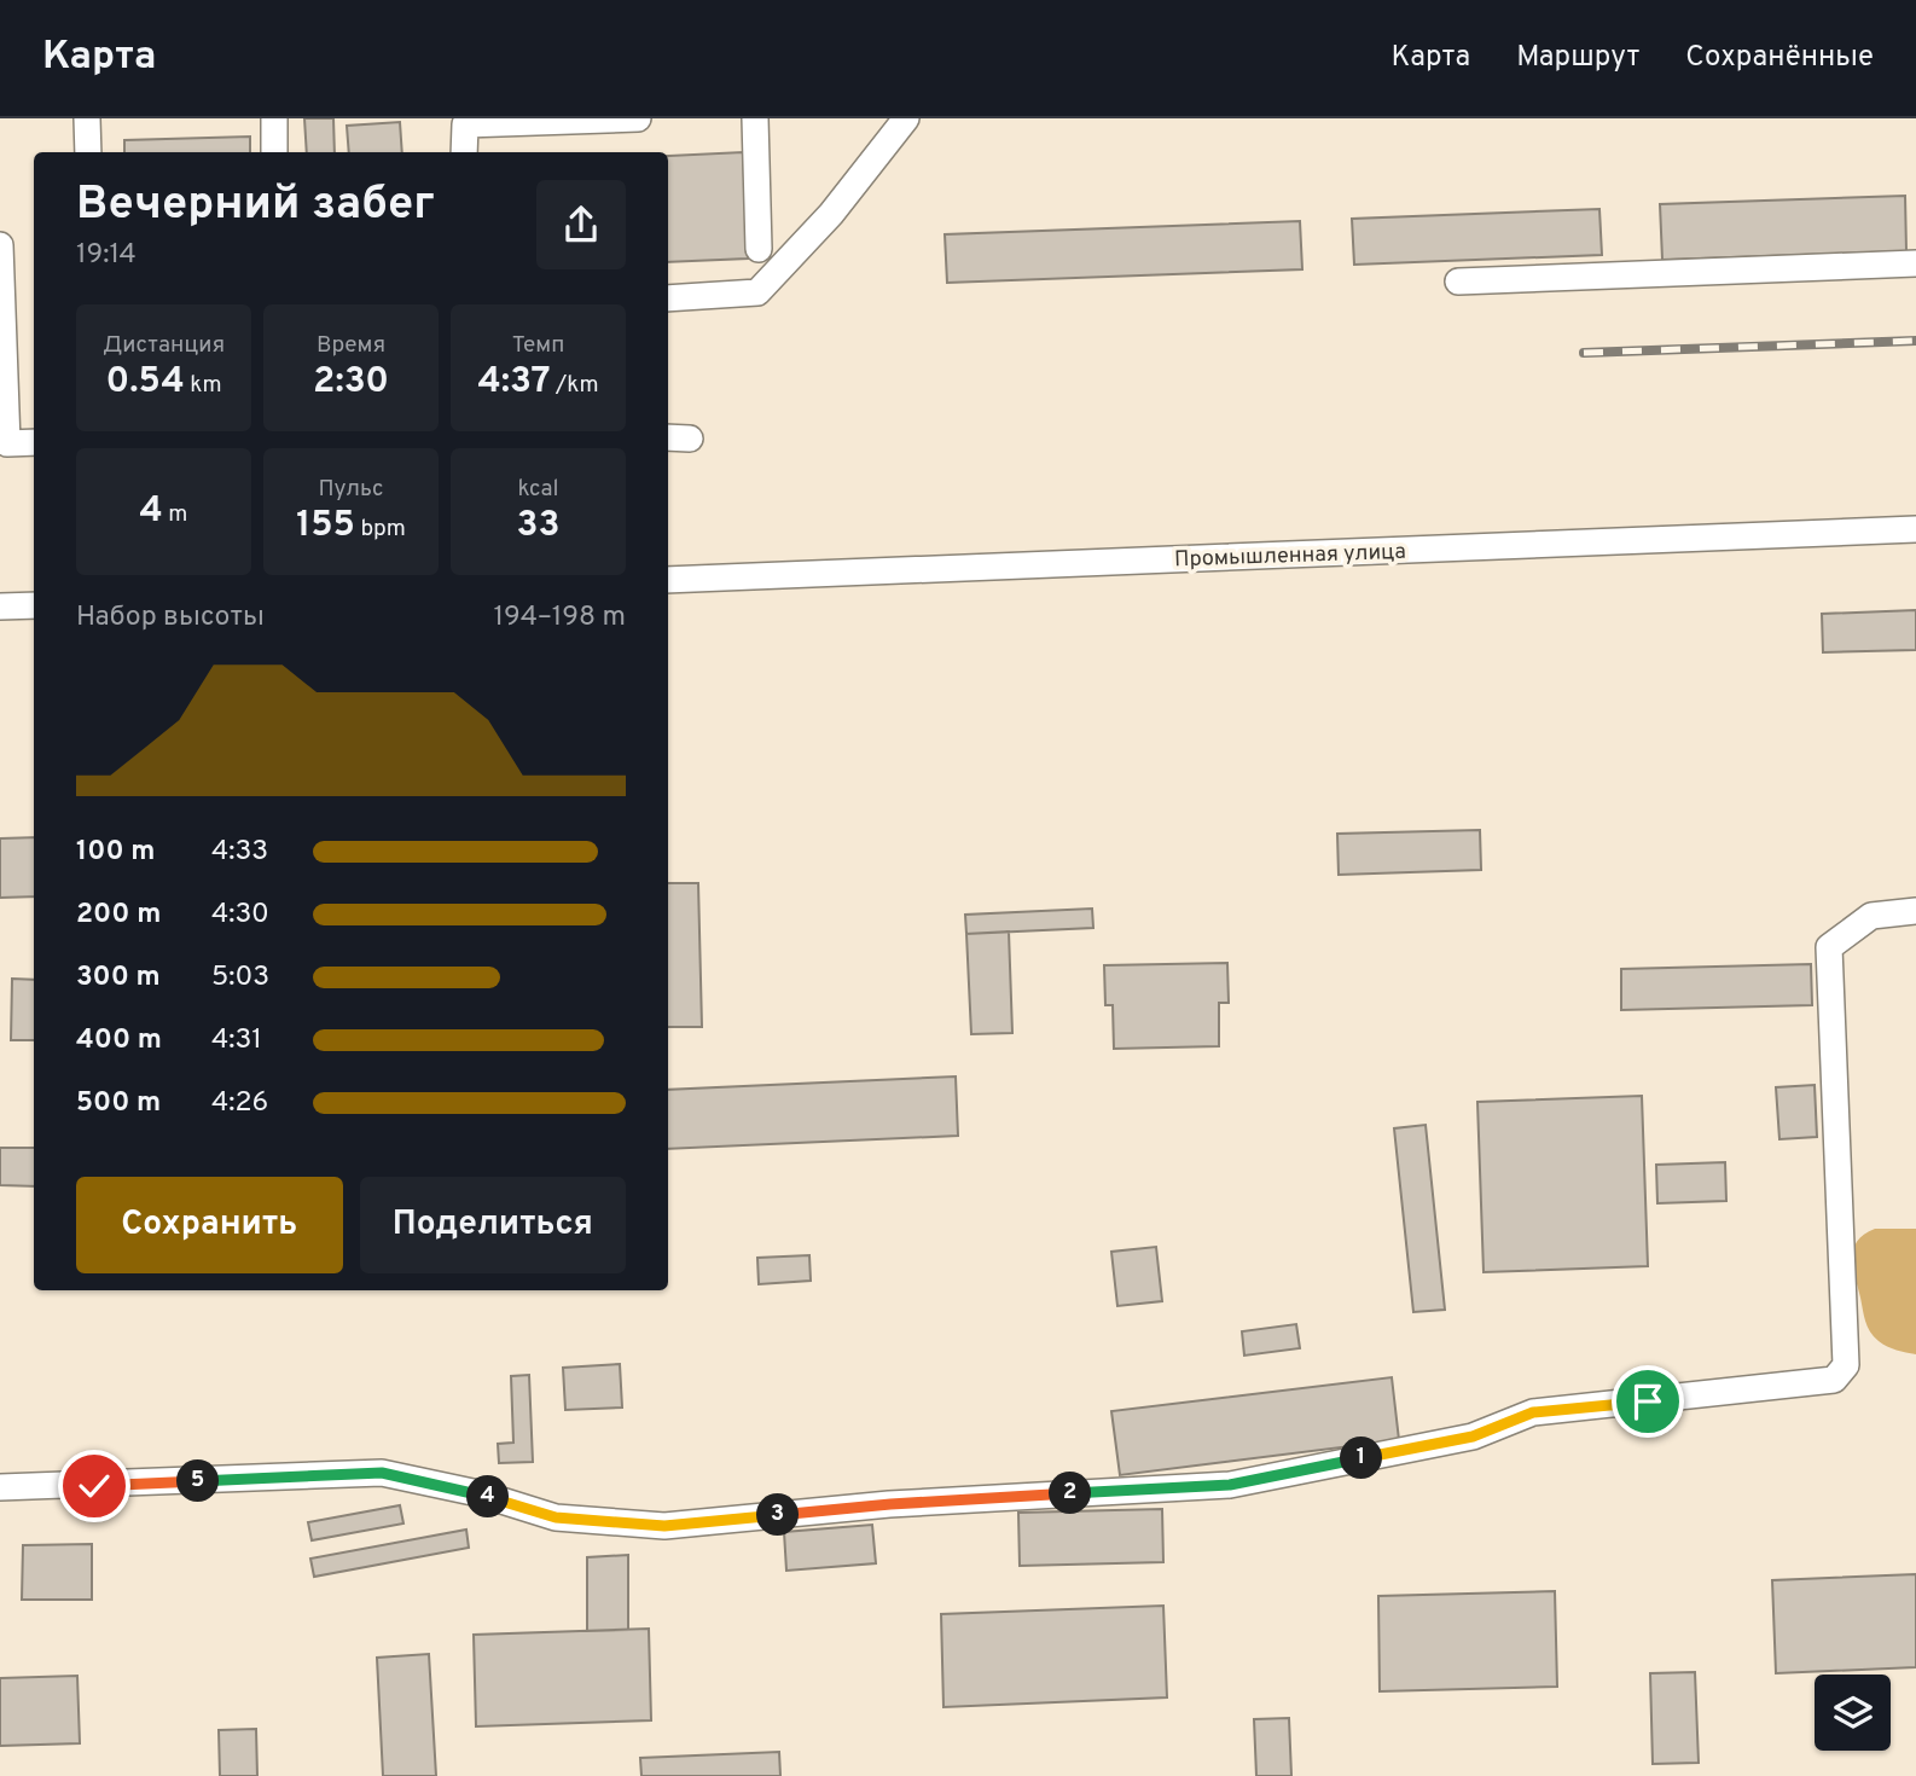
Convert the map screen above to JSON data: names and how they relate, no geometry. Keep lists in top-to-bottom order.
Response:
{
  "streets": {
    "street": ["Промышленная улица"]
  },
  "page": {
    "header": "Карта",
    "nav": ["Карта", "Маршрут", "Сохранённые"],
    "heading": ["Вечерний забег", "19:14"],
    "stats": [
      ["Дистанция", "0.54 km"],
      ["Время", "2:30"],
      ["Темп", "4:37 /km"],
      ["4 m"],
      ["Пульс", "155 bpm"],
      ["kcal", "33"]
    ],
    "chart": ["Набор высоты", "194–198 m"],
    "list": [
      {
        "name": "100 m",
        "note": "4:33"
      },
      {
        "name": "200 m",
        "note": "4:30"
      },
      {
        "name": "300 m",
        "note": "5:03"
      },
      {
        "name": "400 m",
        "note": "4:31"
      },
      {
        "name": "500 m",
        "note": "4:26"
      }
    ],
    "buttons": ["Сохранить", "Поделиться"],
    "pins": [
      "1",
      "5",
      "2",
      "4",
      "3"
    ]
  }
}
